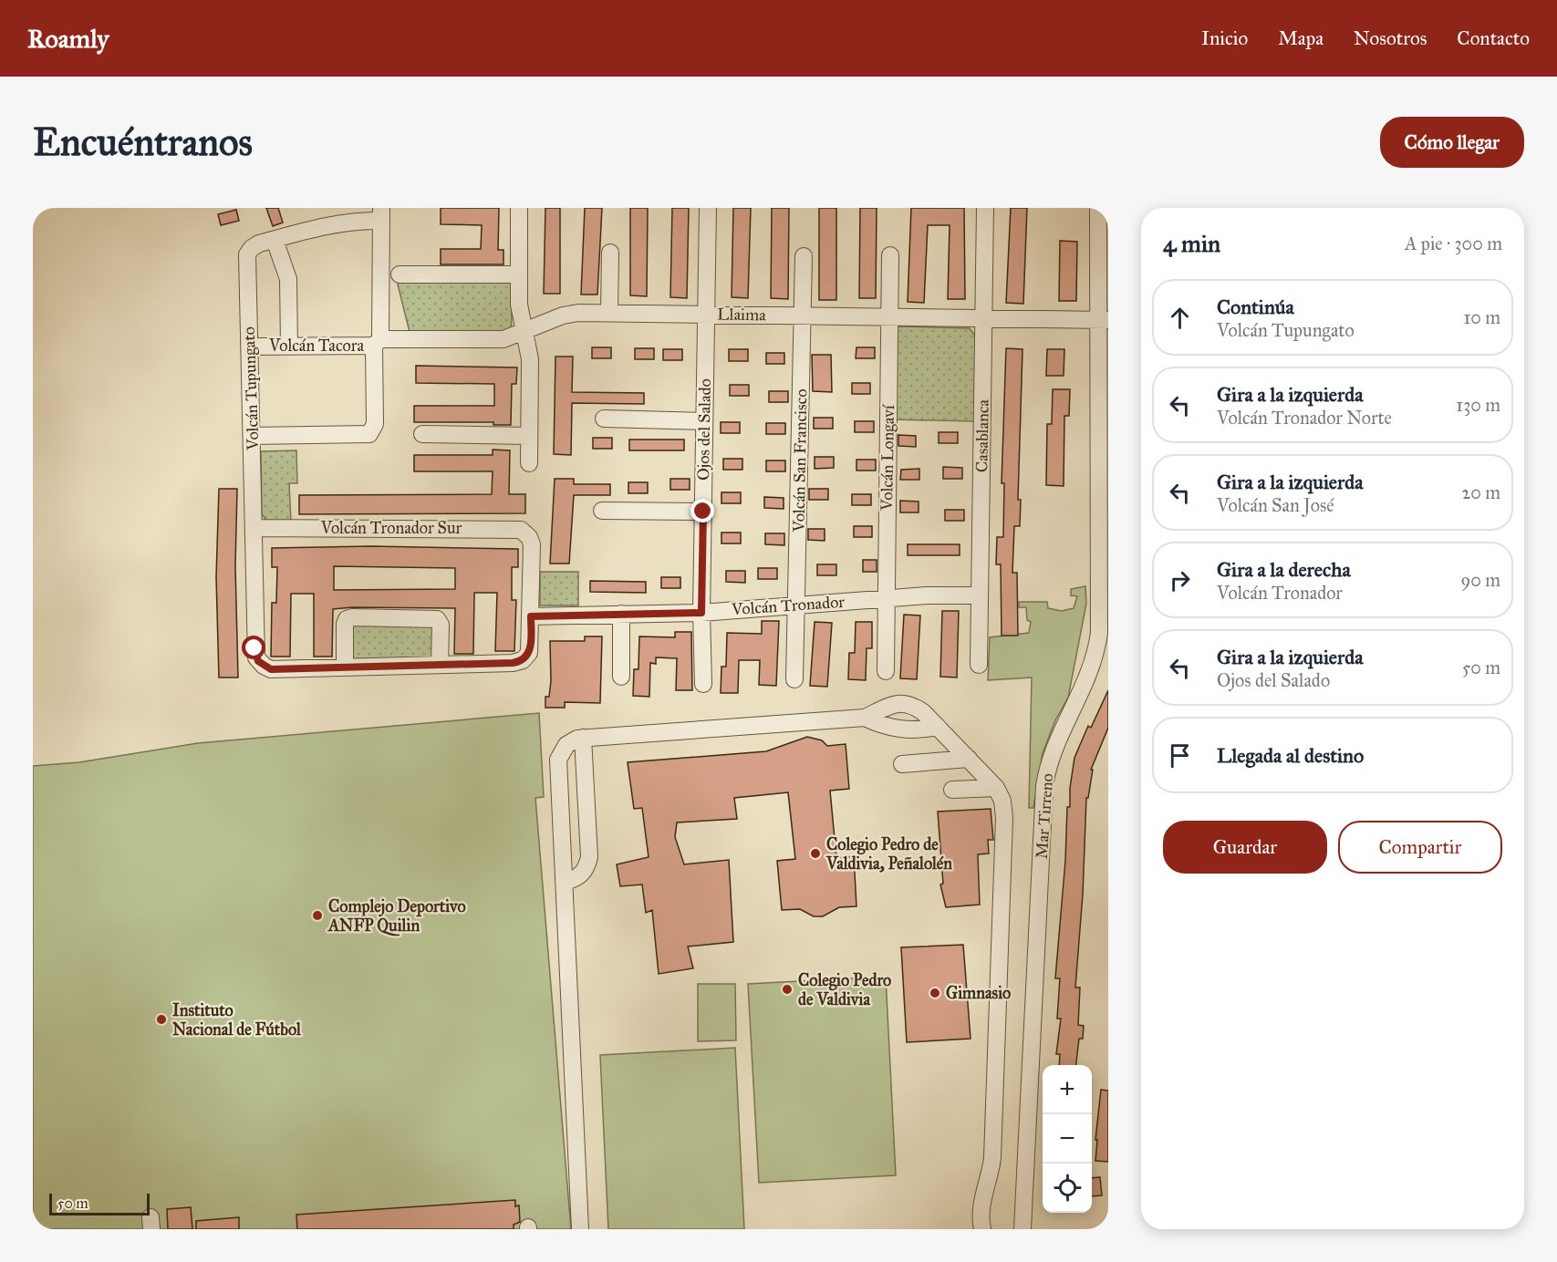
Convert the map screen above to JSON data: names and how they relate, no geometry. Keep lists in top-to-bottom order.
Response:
{
  "streets": {
    "street": [
      "Llaima",
      "Volcán Tacora",
      "Volcán Tupungato",
      "Ojos del Salado",
      "Casablanca",
      "Volcán Longaví",
      "Volcán San Francisco",
      "Volcán Tronador Sur",
      "Volcán Tronador",
      "Mar Tirreno"
    ]
  },
  "crossings": [
    ["Llaima", "Volcán Tacora"],
    ["Llaima", "Ojos del Salado"],
    ["Llaima", "Casablanca"],
    ["Llaima", "Volcán Longaví"],
    ["Llaima", "Volcán San Francisco"],
    ["Llaima", "Mar Tirreno"],
    ["Volcán Tacora", "Volcán Tupungato"],
    ["Volcán Tupungato", "Volcán Tronador Sur"],
    ["Ojos del Salado", "Volcán Tronador"],
    ["Casablanca", "Volcán Tronador"],
    ["Volcán Longaví", "Volcán Tronador"],
    ["Volcán San Francisco", "Volcán Tronador"],
    ["Volcán Tronador Sur", "Volcán Tronador"]
  ],
  "places": [
    "Colegio Pedro de Valdivia, Peñalolén",
    "Complejo Deportivo ANFP Quilin",
    "Colegio Pedro de Valdivia",
    "Gimnasio",
    "Instituto Nacional de Fútbol"
  ],
  "scale_bar": "50 m",
  "page": {
    "header": "Roamly",
    "nav": [
      "Inicio",
      "Mapa",
      "Nosotros",
      "Contacto"
    ],
    "buttons": [
      "Cómo llegar",
      ["Guardar", "Compartir"]
    ],
    "title": "Encuéntranos",
    "heading": ["4 min", "A pie · 300 m"],
    "list": [
      ["Continúa", "Volcán Tupungato", "10 m"],
      ["Gira a la izquierda", "Volcán Tronador Norte", "130 m"],
      ["Gira a la izquierda", "Volcán San José", "20 m"],
      ["Gira a la derecha", "Volcán Tronador", "90 m"],
      ["Gira a la izquierda", "Ojos del Salado", "50 m"],
      "Llegada al destino"
    ],
    "map_buttons": ["+", "−"],
    "scale": "50 m"
  }
}
